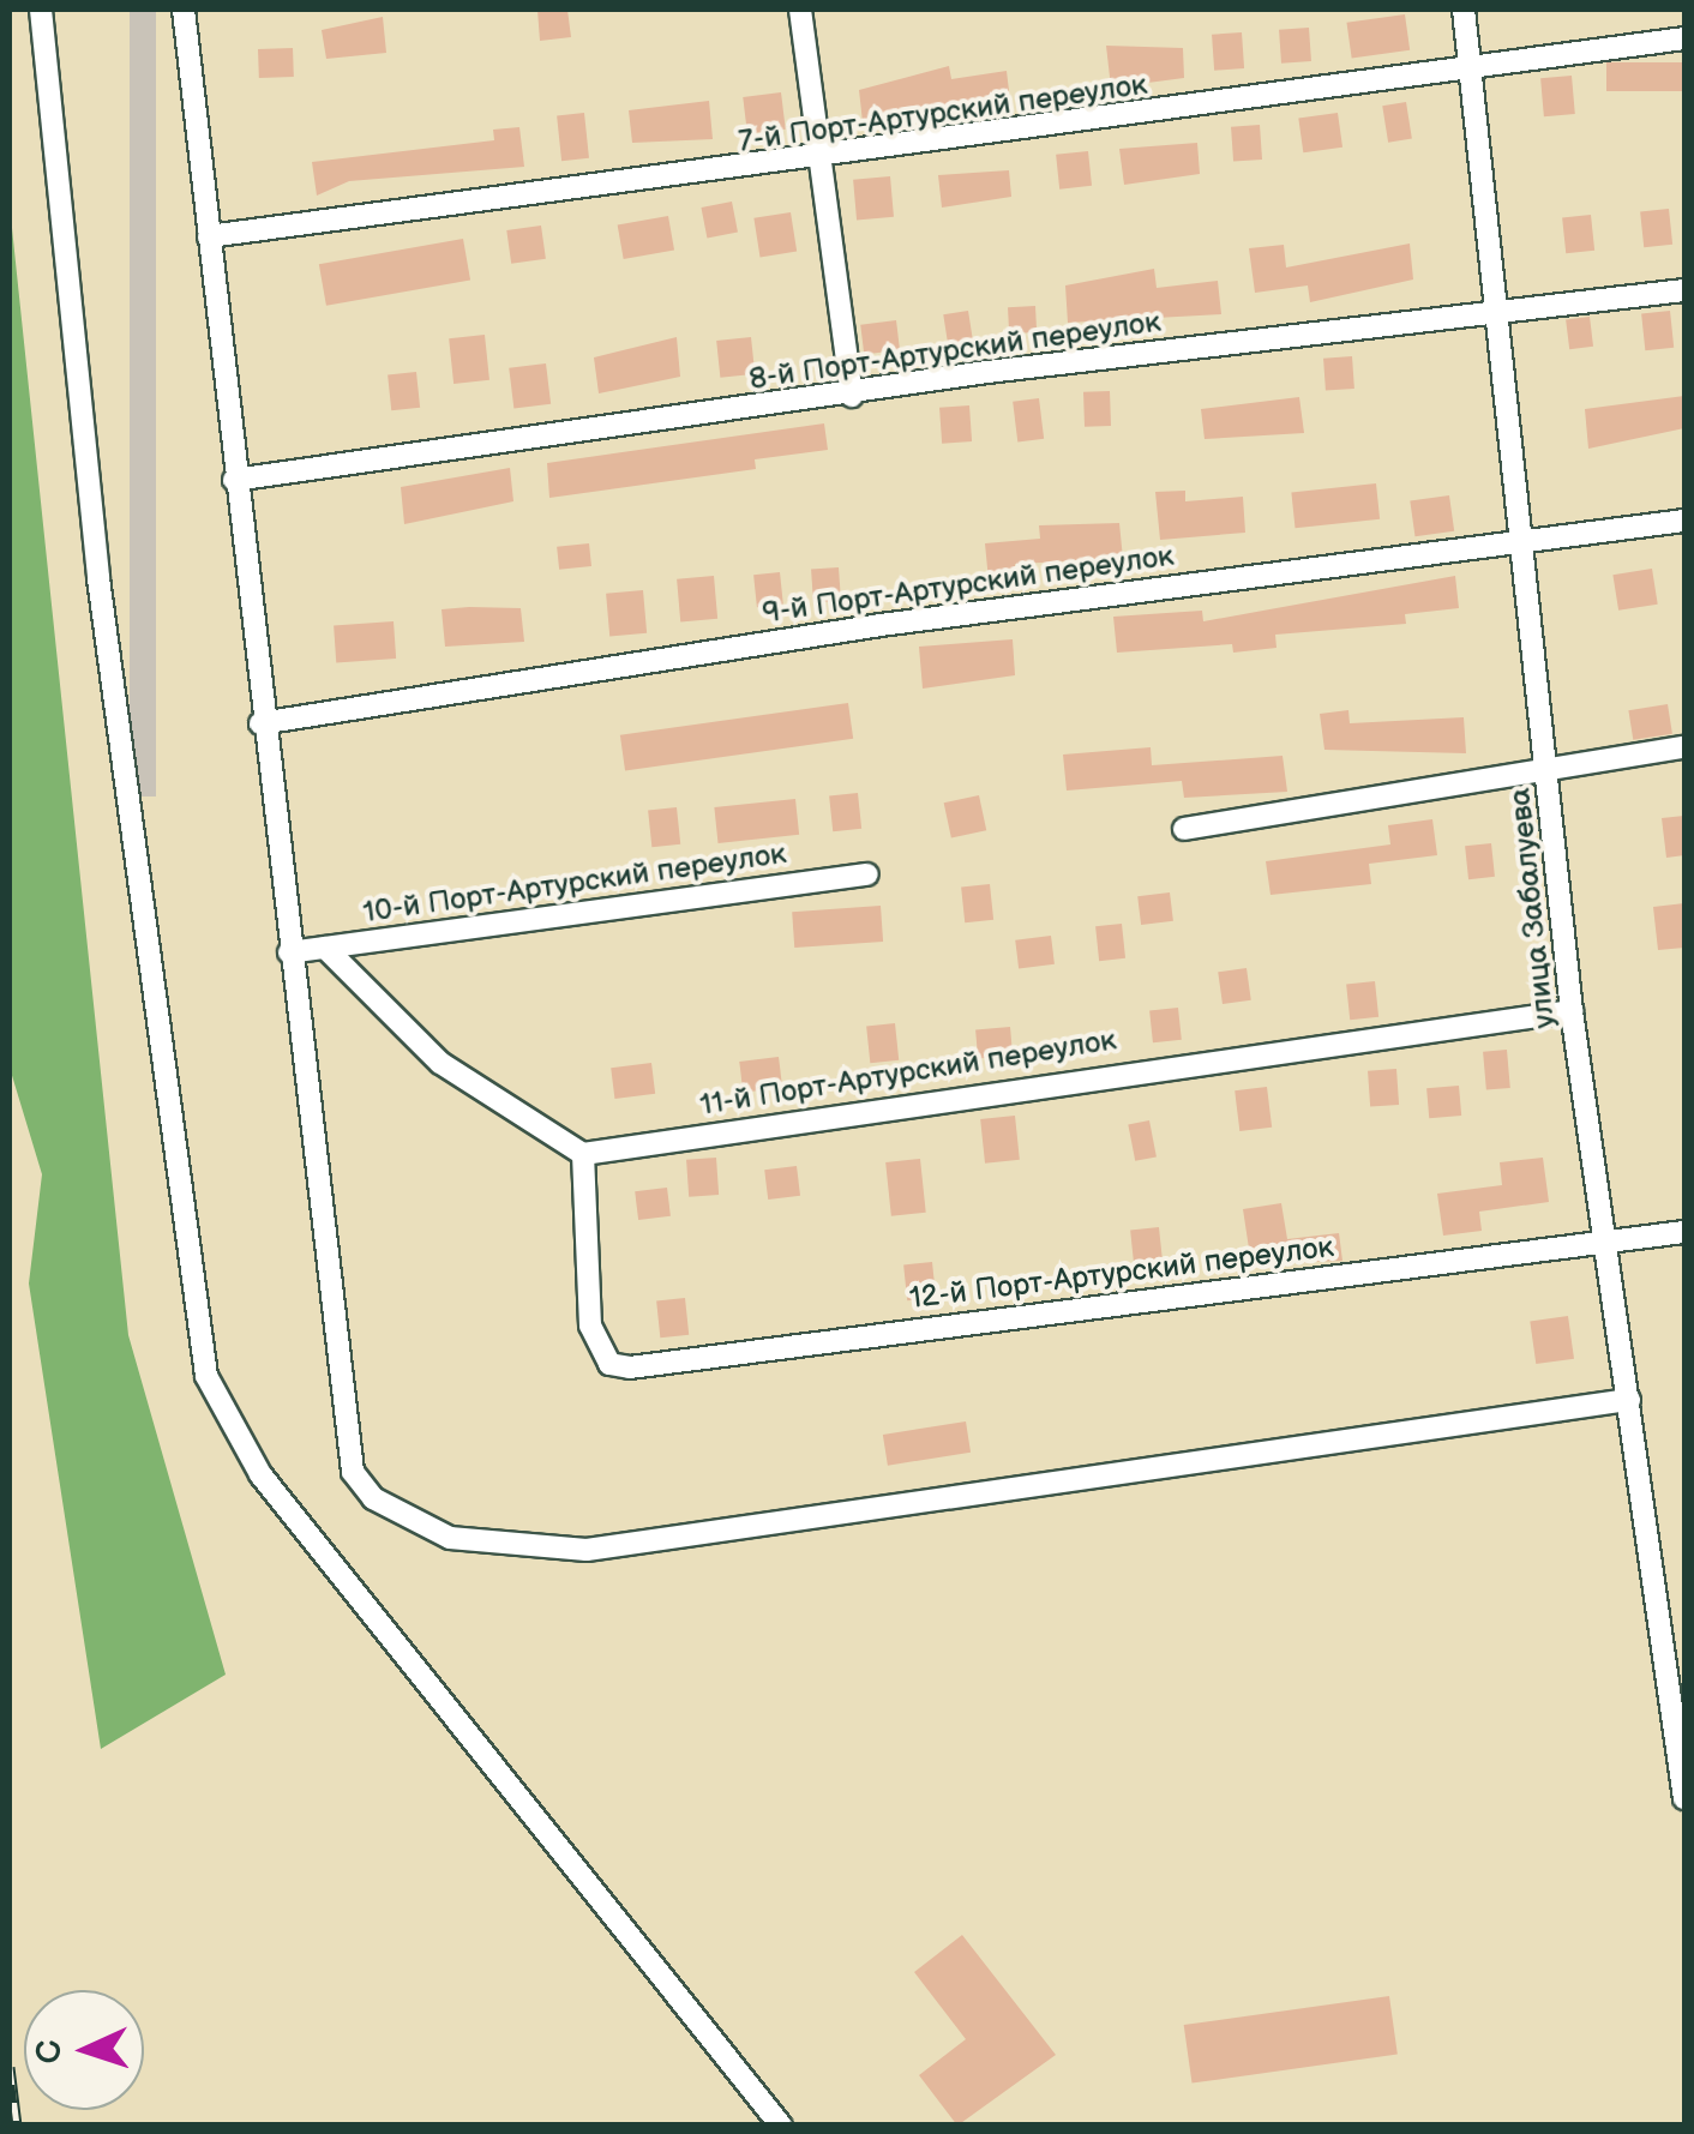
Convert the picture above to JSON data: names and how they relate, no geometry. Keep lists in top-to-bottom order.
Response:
{
  "streets": {
    "street": [
      "7-й Порт-Артурский переулок",
      "8-й Порт-Артурский переулок",
      "9-й Порт-Артурский переулок",
      "10-й Порт-Артурский переулок",
      "улица Забалуева",
      "11-й Порт-Артурский переулок",
      "12-й Порт-Артурский переулок"
    ]
  },
  "crossings": [
    ["7-й Порт-Артурский переулок", "улица Забалуева"],
    ["8-й Порт-Артурский переулок", "улица Забалуева"],
    ["9-й Порт-Артурский переулок", "улица Забалуева"],
    ["улица Забалуева", "11-й Порт-Артурский переулок"],
    ["улица Забалуева", "12-й Порт-Артурский переулок"],
    ["11-й Порт-Артурский переулок", "12-й Порт-Артурский переулок"]
  ],
  "north": "left"
}
